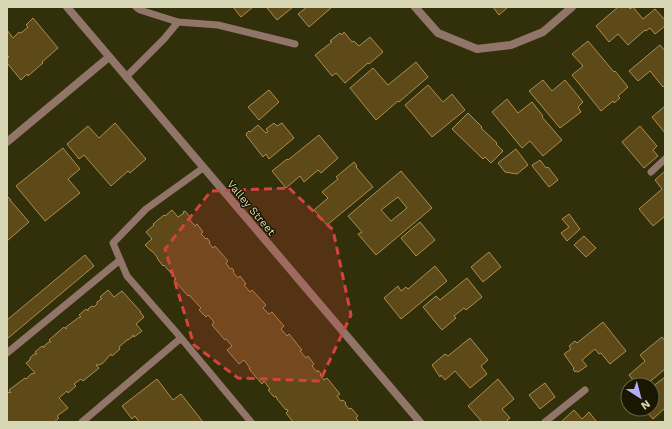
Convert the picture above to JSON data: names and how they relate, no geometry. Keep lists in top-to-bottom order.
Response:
{
  "streets": {
    "street": ["Valley Street"]
  },
  "north": "bottom right"
}
